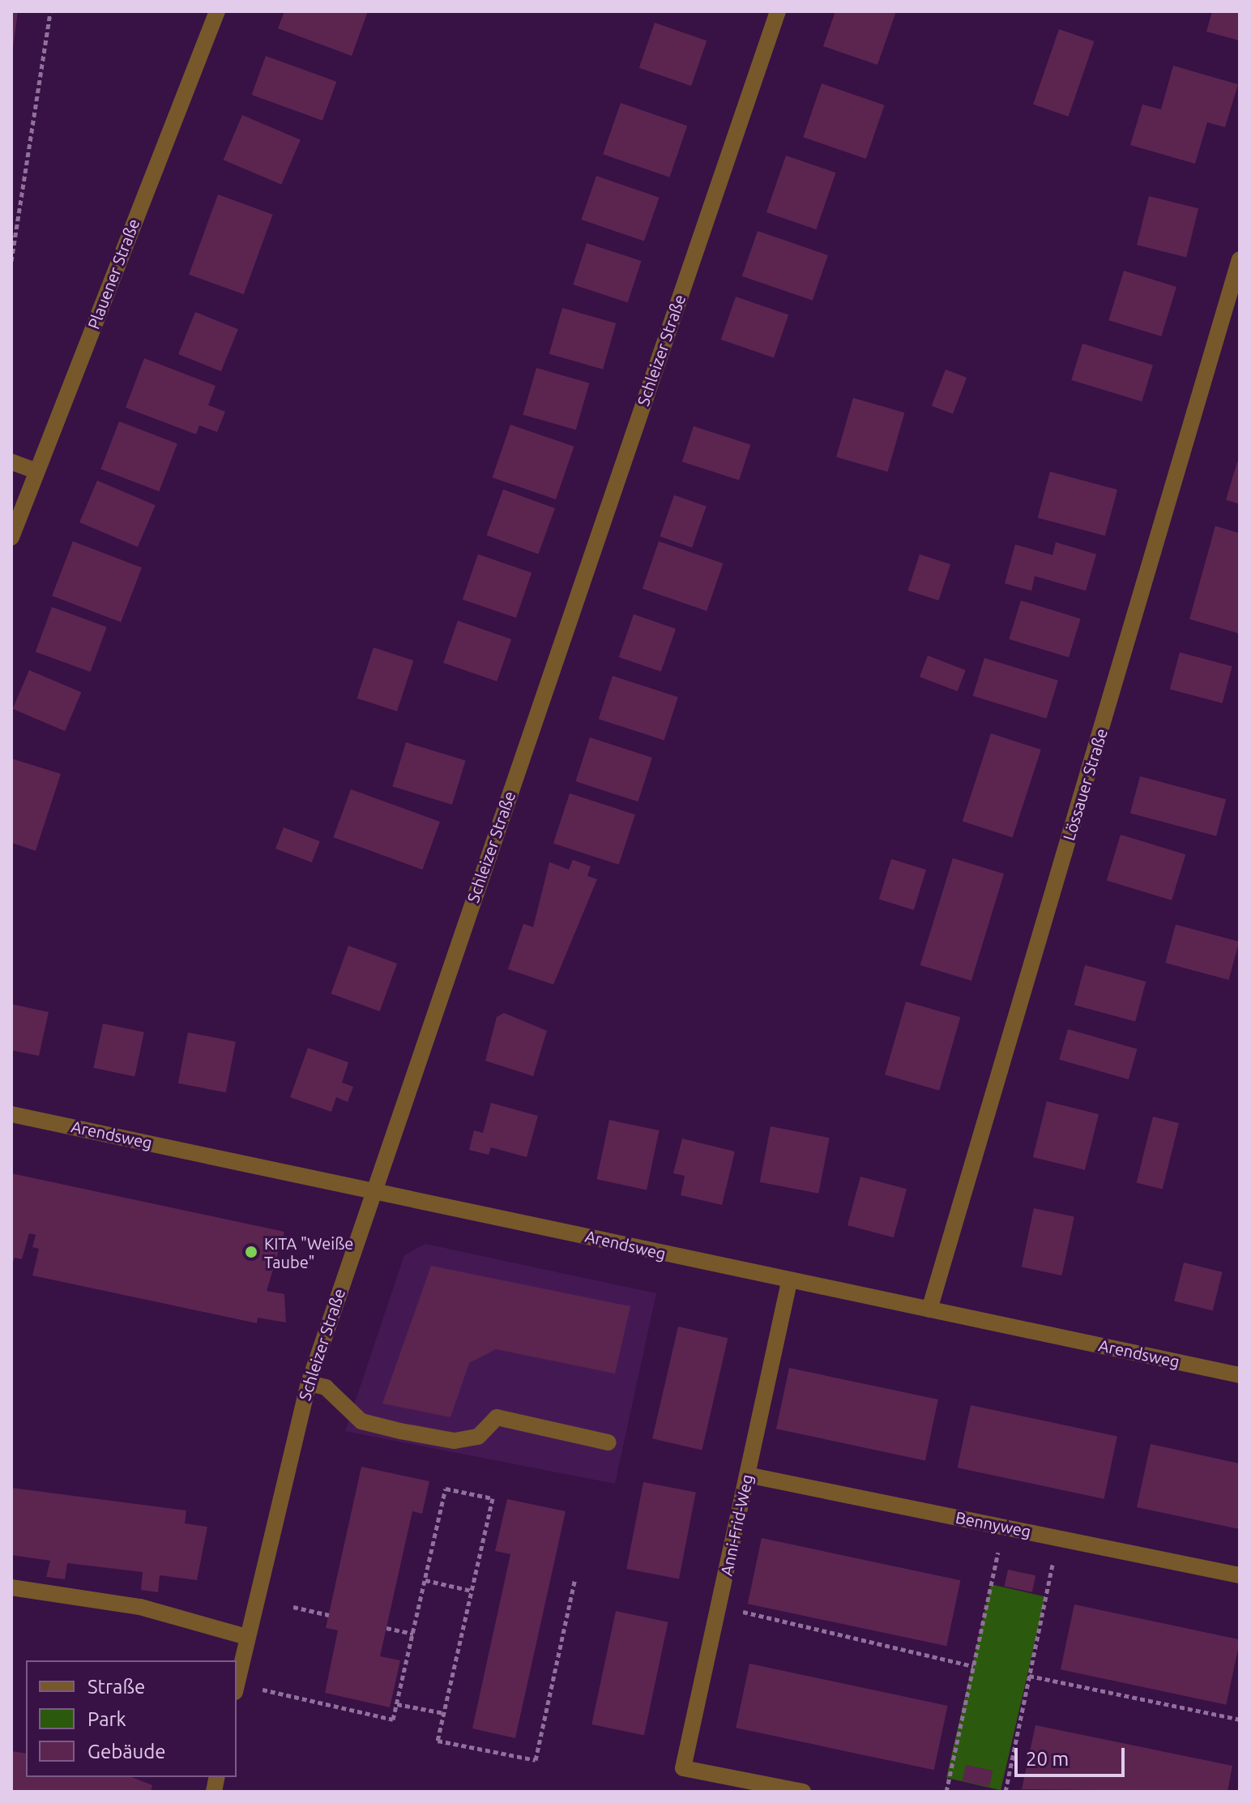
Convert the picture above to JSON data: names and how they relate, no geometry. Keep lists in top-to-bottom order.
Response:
{
  "streets": {
    "street": [
      "Plauener Straße",
      "Schleizer Straße",
      "Lössauer Straße",
      "Arendsweg",
      "Bennyweg",
      "Anni-Frid-Weg"
    ]
  },
  "crossings": [
    ["Schleizer Straße", "Arendsweg"],
    ["Lössauer Straße", "Arendsweg"],
    ["Arendsweg", "Anni-Frid-Weg"],
    ["Bennyweg", "Anni-Frid-Weg"]
  ],
  "places": ["KITA \"Weiße Taube\""],
  "legend": ["Straße", "Park", "Gebäude"],
  "scale_bar": "20 m"
}
